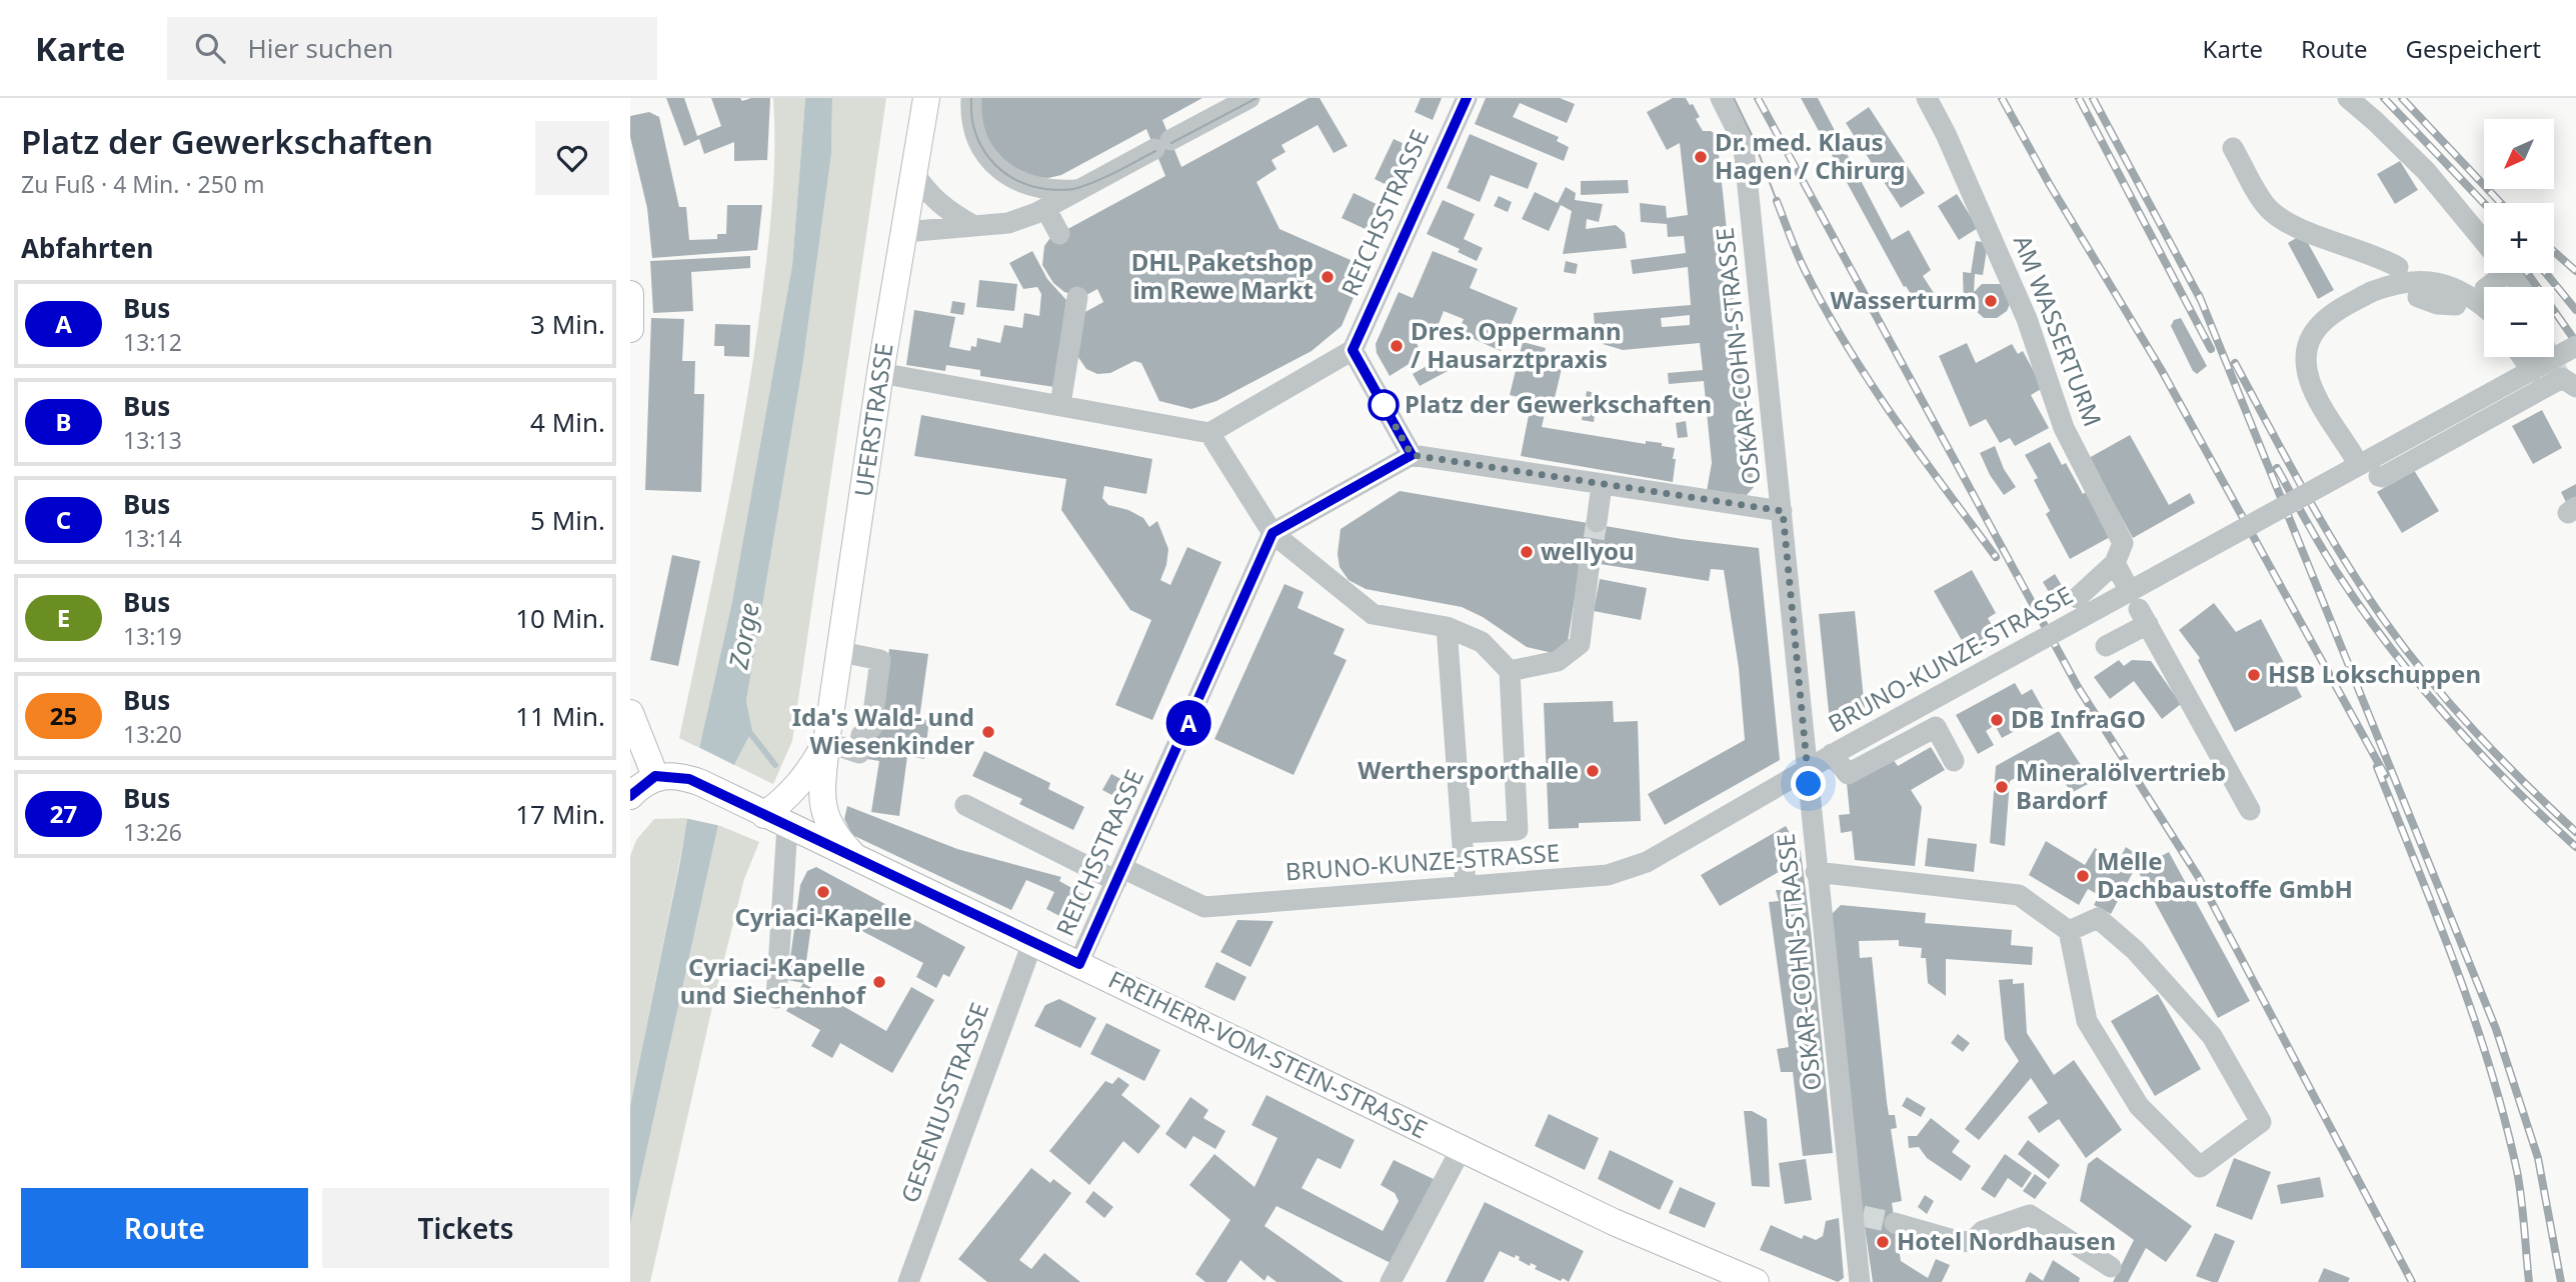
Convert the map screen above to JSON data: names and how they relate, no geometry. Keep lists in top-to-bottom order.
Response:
{
  "streets": {
    "main road": ["UFERSTRASSE", "FREIHERR-VOM-STEIN-STRASSE"],
    "street": [
      "REICHSSTRASSE",
      "AM WASSERTURM",
      "OSKAR-COHN-STRASSE",
      "BRUNO-KUNZE-STRASSE",
      "GESENIUSSTRASSE"
    ]
  },
  "crossings": [
    ["REICHSSTRASSE", "BRUNO-KUNZE-STRASSE"],
    ["REICHSSTRASSE", "FREIHERR-VOM-STEIN-STRASSE"],
    ["OSKAR-COHN-STRASSE", "BRUNO-KUNZE-STRASSE"],
    ["UFERSTRASSE", "FREIHERR-VOM-STEIN-STRASSE"],
    ["FREIHERR-VOM-STEIN-STRASSE", "GESENIUSSTRASSE"]
  ],
  "water": ["Zorge"],
  "places": [
    "Dr. med. Klaus Hagen / Chirurg",
    "DHL Paketshop im Rewe Markt",
    "Wasserturm",
    "Dres. Oppermann / Hausarztpraxis",
    "Platz der Gewerkschaften",
    "wellyou",
    "HSB Lokschuppen",
    "DB InfraGO",
    "Ida's Wald- und Wiesenkinder",
    "Werthersporthalle",
    "Mineralölvertrieb Bardorf",
    "Melle Dachbaustoffe GmbH",
    "Cyriaci-Kapelle",
    "Cyriaci-Kapelle und Siechenhof",
    "Hotel Nordhausen"
  ],
  "lines": ["bus line A"],
  "north": "bottom left",
  "page": {
    "header": "Karte",
    "search": "Hier suchen",
    "nav": ["Karte", "Route", "Gespeichert"],
    "heading": [
      ["Platz der Gewerkschaften", "Zu Fuß · 4 Min. · 250 m"],
      "Abfahrten"
    ],
    "on_map": "A",
    "map_buttons": ["+", "−"],
    "list": [
      {
        "mark": "A",
        "name": "Bus",
        "note": "13:12",
        "value": "3 Min."
      },
      {
        "mark": "B",
        "name": "Bus",
        "note": "13:13",
        "value": "4 Min."
      },
      {
        "mark": "C",
        "name": "Bus",
        "note": "13:14",
        "value": "5 Min."
      },
      {
        "mark": "E",
        "name": "Bus",
        "note": "13:19",
        "value": "10 Min."
      },
      {
        "mark": "25",
        "name": "Bus",
        "note": "13:20",
        "value": "11 Min."
      },
      {
        "mark": "27",
        "name": "Bus",
        "note": "13:26",
        "value": "17 Min."
      }
    ],
    "buttons": ["Route", "Tickets"]
  }
}
